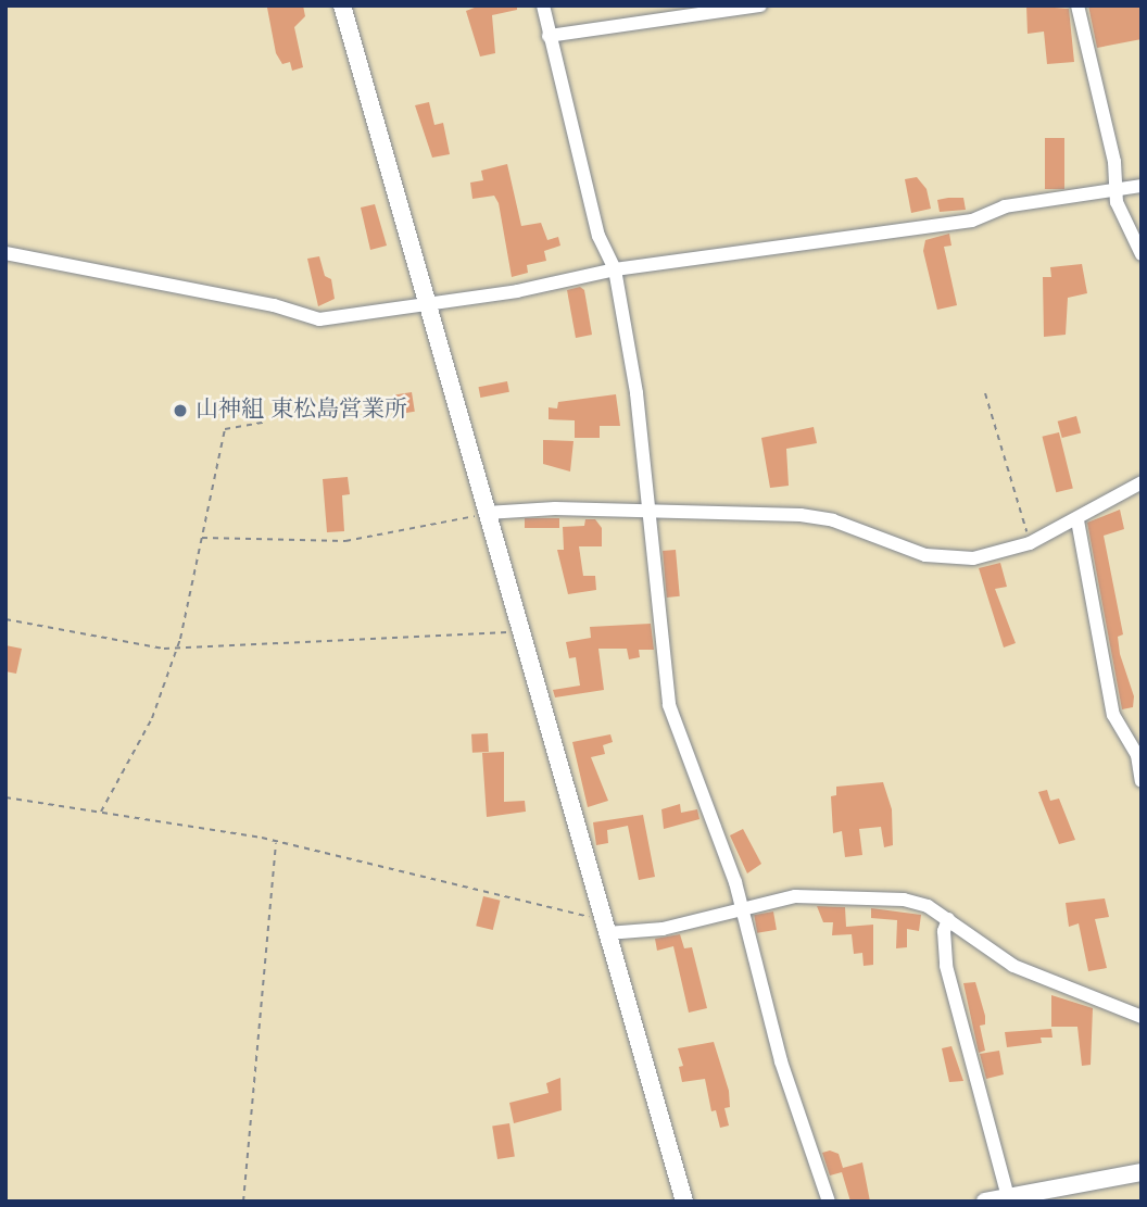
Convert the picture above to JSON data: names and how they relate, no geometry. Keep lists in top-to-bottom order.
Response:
{
  "places": ["山神組 東松島営業所"]
}
